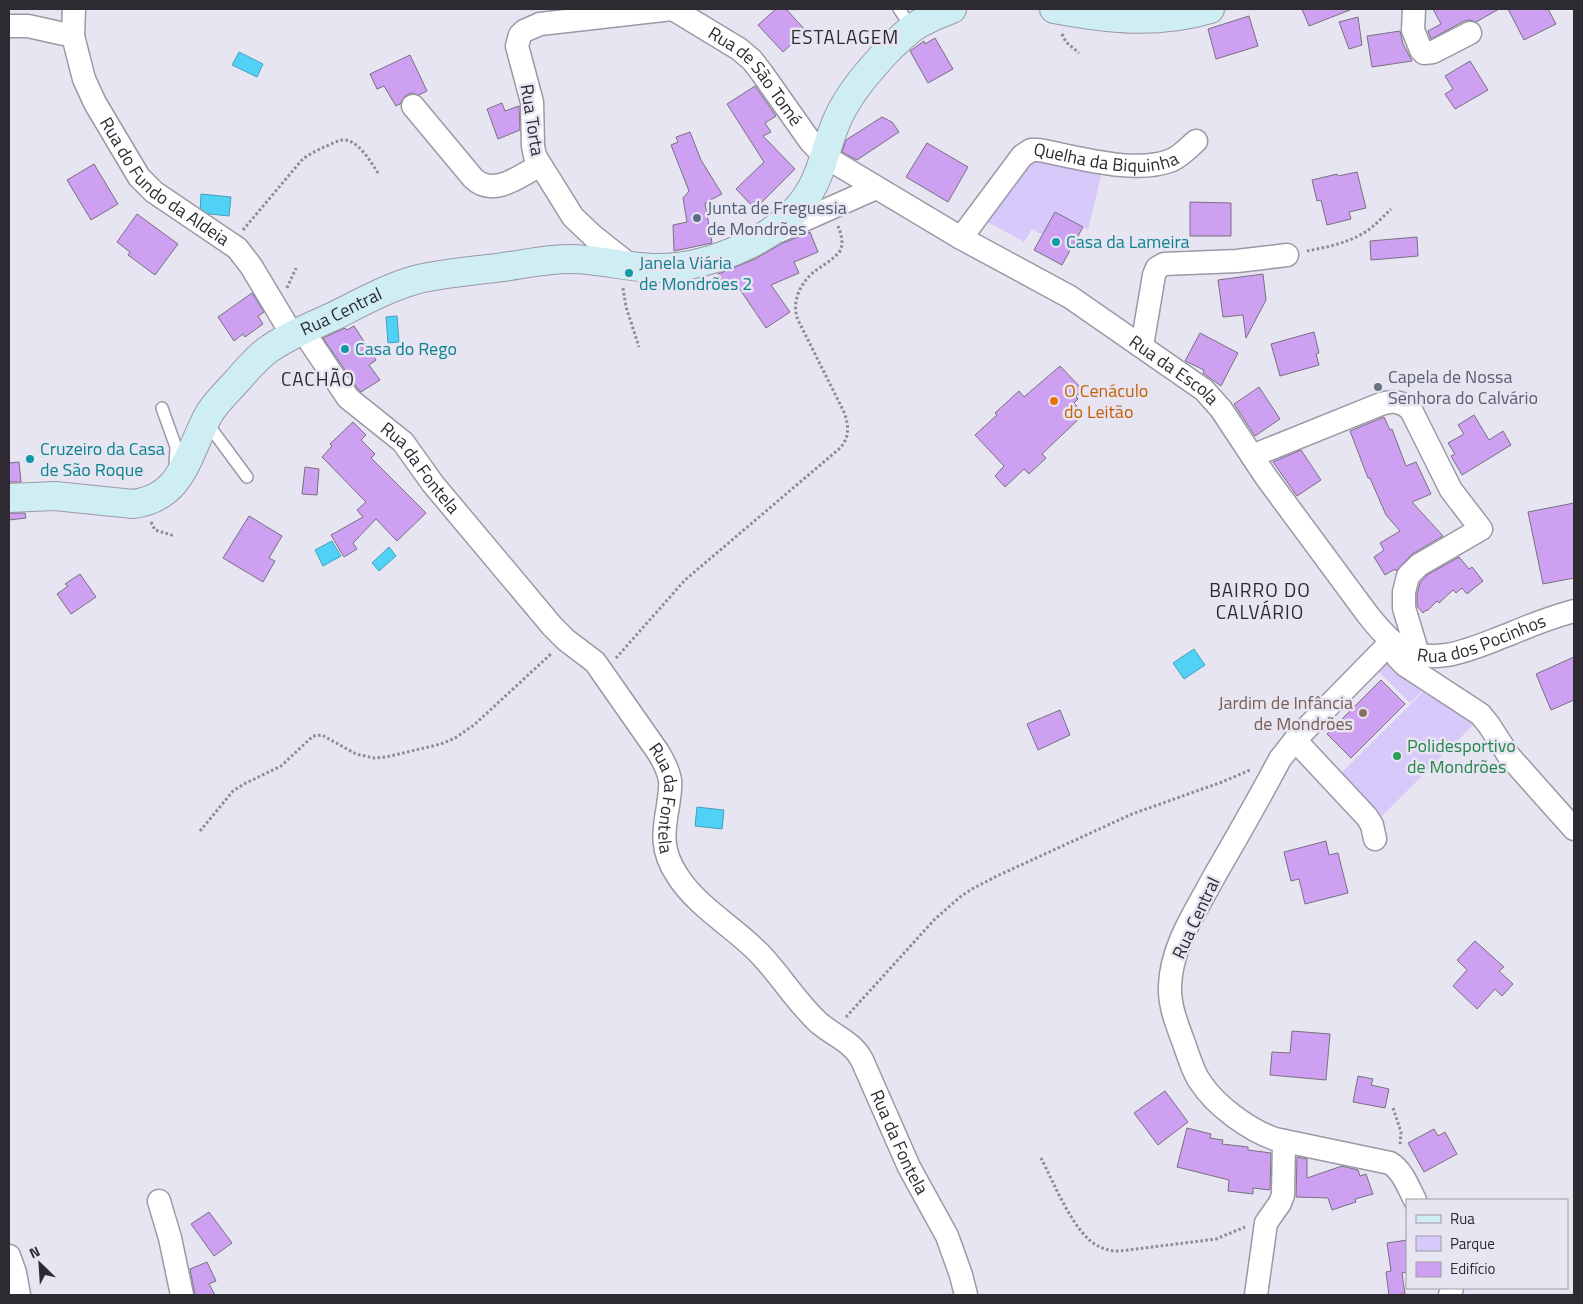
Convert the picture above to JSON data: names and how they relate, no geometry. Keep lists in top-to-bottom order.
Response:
{
  "streets": {
    "main road": ["Rua Central"],
    "street": [
      "Rua de São Tomé",
      "Rua Torta",
      "Quelha da Biquinha",
      "Rua do Fundo da Aldeia",
      "Rua da Escola",
      "Rua da Fontela",
      "Rua dos Pocinhos"
    ]
  },
  "crossings": [
    ["Rua de São Tomé", "Rua Torta"],
    ["Rua de São Tomé", "Rua Central"],
    ["Rua de São Tomé", "Rua da Escola"],
    ["Rua Torta", "Rua Central"],
    ["Quelha da Biquinha", "Rua da Escola"],
    ["Rua do Fundo da Aldeia", "Rua Central"],
    ["Rua do Fundo da Aldeia", "Rua da Fontela"],
    ["Rua Central", "Rua da Escola"],
    ["Rua Central", "Rua da Fontela"],
    ["Rua Central", "Rua dos Pocinhos"],
    ["Rua da Escola", "Rua dos Pocinhos"]
  ],
  "districts": ["ESTALAGEM", "CACHÃO", "BAIRRO DO CALVÁRIO"],
  "places": [
    "Junta de Freguesia de Mondrões",
    "Casa da Lameira",
    "Janela Viária de Mondrões 2",
    "Casa do Rego",
    "Capela de Nossa Senhora do Calvário",
    "O Cenáculo do Leitão",
    "Cruzeiro da Casa de São Roque",
    "Jardim de Infância de Mondrões",
    "Polidesportivo de Mondrões"
  ],
  "legend": ["Rua", "Parque", "Edifício"],
  "north": "top left"
}
